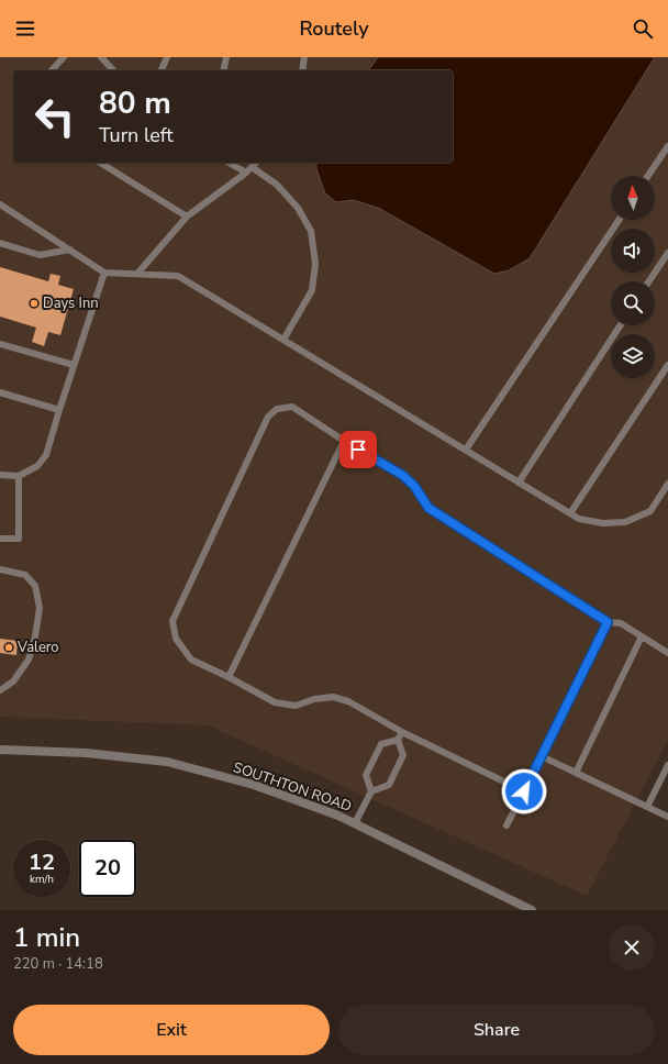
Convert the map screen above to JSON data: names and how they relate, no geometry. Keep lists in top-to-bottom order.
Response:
{
  "streets": {
    "street": ["SOUTHTON ROAD"]
  },
  "places": ["Days Inn", "Valero"],
  "north": "top",
  "page": {
    "header": "Routely",
    "turn": ["80 m", "Turn left"],
    "speed": "12 km/h",
    "limit": "20",
    "heading": ["1 min", "220 m · 14:18"],
    "buttons": ["Exit", "Share"]
  }
}
